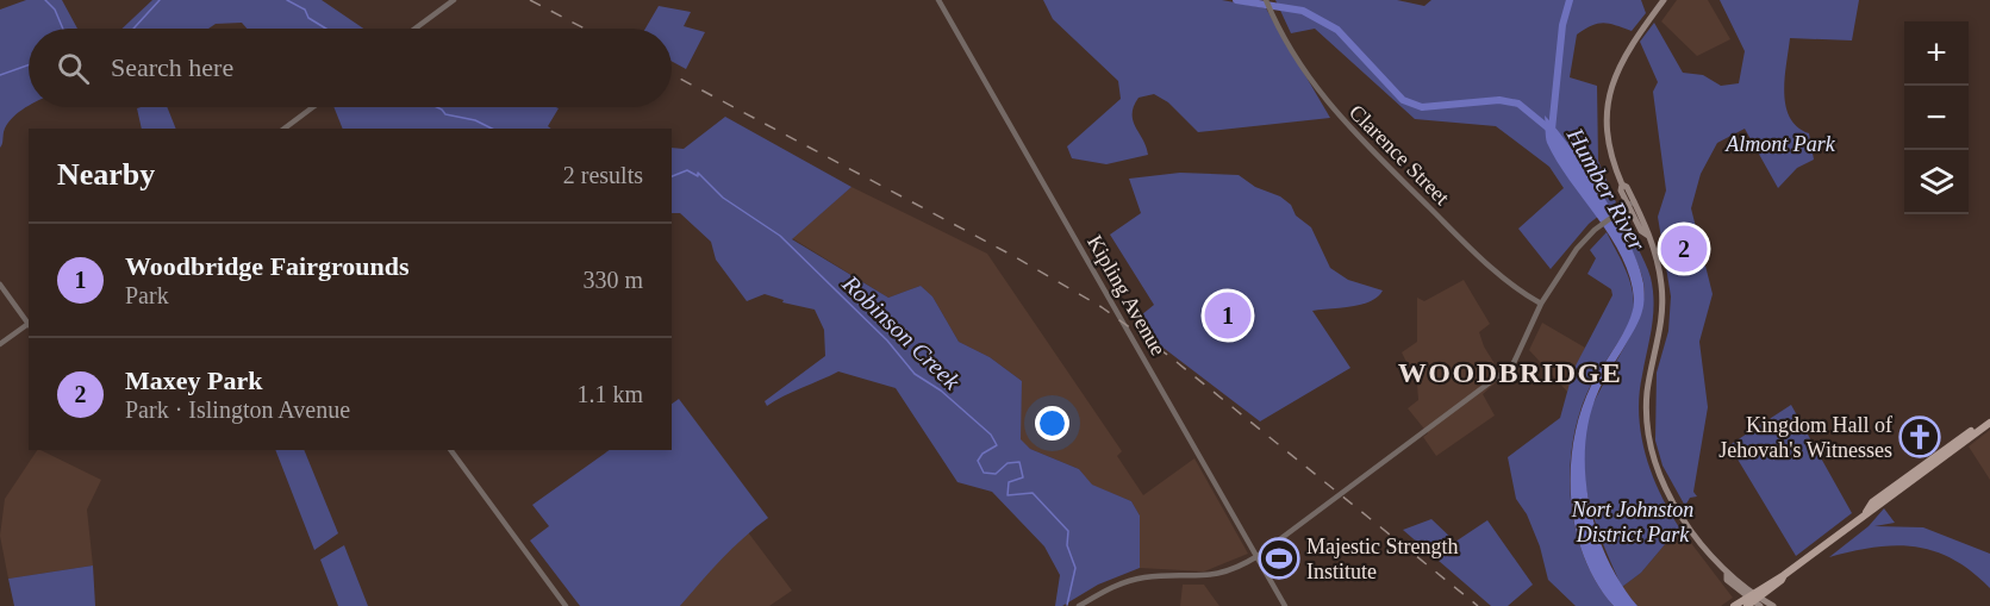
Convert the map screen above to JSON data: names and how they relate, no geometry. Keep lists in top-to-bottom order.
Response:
{
  "streets": {
    "street": ["Clarence Street", "Kipling Avenue"]
  },
  "districts": ["WOODBRIDGE"],
  "water": ["Humber River", "Robinson Creek"],
  "parks": ["Almont Park", "Nort Johnston District Park"],
  "places": {
    "church": ["Kingdom Hall of Jehovah's Witnesses"],
    "sports": ["Majestic Strength Institute"]
  },
  "page": {
    "map_buttons": ["+", "−"],
    "search": "Search here",
    "heading": ["Nearby", "2 results"],
    "list": [
      {
        "mark": "1",
        "name": "Woodbridge Fairgrounds",
        "note": "Park",
        "value": "330 m"
      },
      {
        "mark": "2",
        "name": "Maxey Park",
        "note": "Park · Islington Avenue",
        "value": "1.1 km"
      }
    ],
    "pins": ["2", "1"]
  }
}
